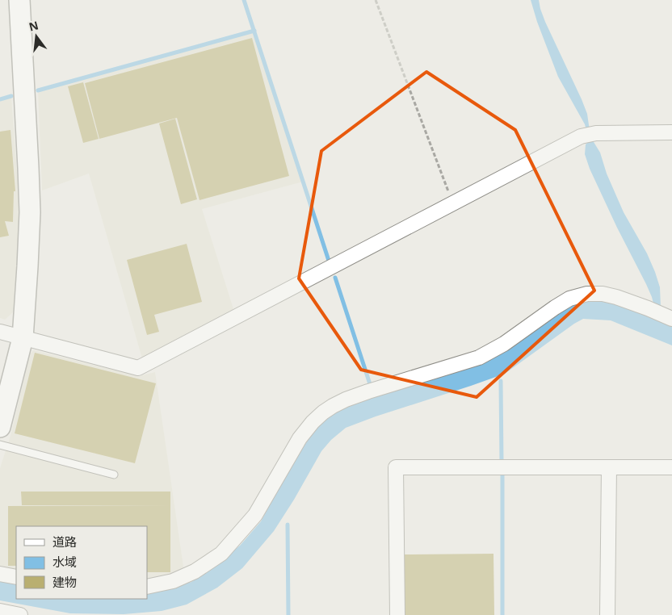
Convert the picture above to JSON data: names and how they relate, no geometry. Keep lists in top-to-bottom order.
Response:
{
  "legend": ["道路", "水域", "建物"],
  "north": "top"
}
